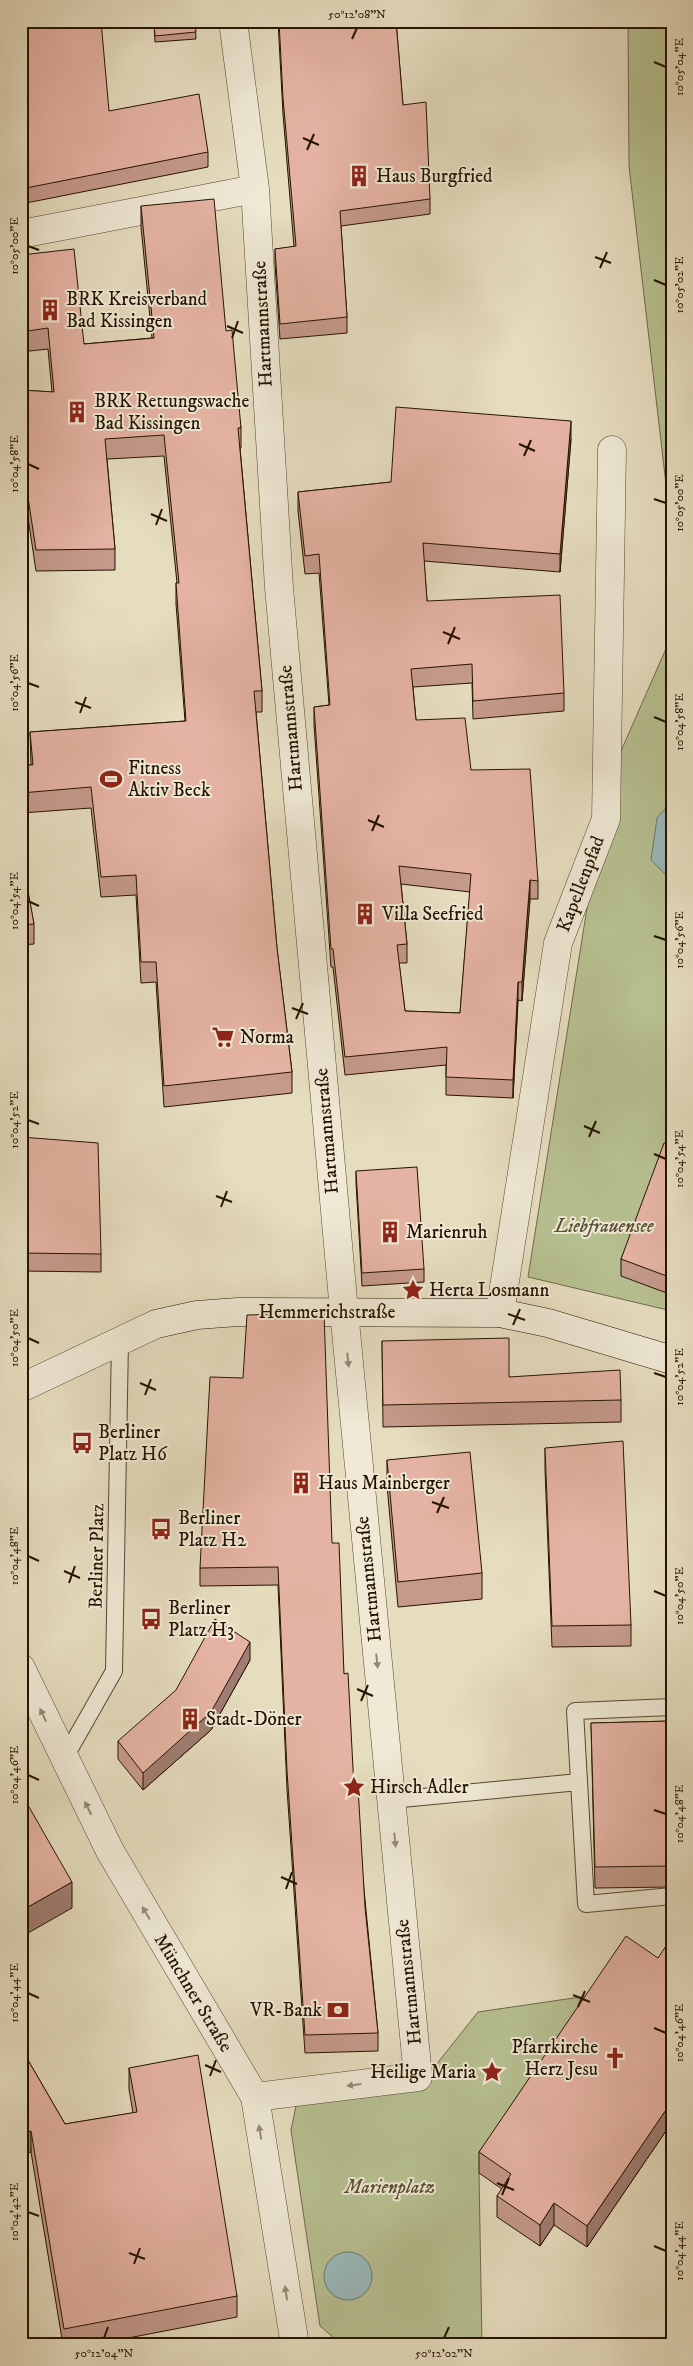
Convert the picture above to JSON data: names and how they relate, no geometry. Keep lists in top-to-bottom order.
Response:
{
  "streets": {
    "street": [
      "Hartmannstraße",
      "Kapellenpfad",
      "Hemmerichstraße",
      "Münchner Straße"
    ],
    "lane": ["Berliner Platz"]
  },
  "crossings": [
    ["Hartmannstraße", "Hemmerichstraße"],
    ["Hartmannstraße", "Münchner Straße"],
    ["Kapellenpfad", "Hemmerichstraße"],
    ["Hemmerichstraße", "Berliner Platz"],
    ["Berliner Platz", "Münchner Straße"]
  ],
  "one_way": ["Hartmannstraße", "Münchner Straße"],
  "parks": ["Liebfrauensee", "Marienplatz"],
  "places": {
    "building": [
      "Haus Burgfried",
      "BRK Kreisverband Bad Kissingen",
      "BRK Rettungswache Bad Kissingen",
      "Villa Seefried",
      "Marienruh",
      "Haus Mainberger",
      "Stadt-Döner"
    ],
    "sports": ["Fitness Aktiv Beck"],
    "supermarket": ["Norma"],
    "place": ["Herta Losmann", "Hirsch Adler", "Heilige Maria"],
    "bus stop": ["Berliner Platz H6", "Berliner Platz H2", "Berliner Platz H3"],
    "bank": ["VR-Bank"],
    "church": ["Pfarrkirche Herz Jesu"]
  },
  "coordinates": [
    "50°12'08\"N",
    "10°05'04\"E",
    "10°05'00\"E",
    "10°05'02\"E",
    "10°04'58\"E",
    "10°04'56\"E",
    "10°04'54\"E",
    "10°04'52\"E",
    "10°04'50\"E",
    "10°04'48\"E",
    "10°04'46\"E",
    "10°04'44\"E",
    "10°04'42\"E",
    "50°12'04\"N",
    "50°12'02\"N"
  ]
}
